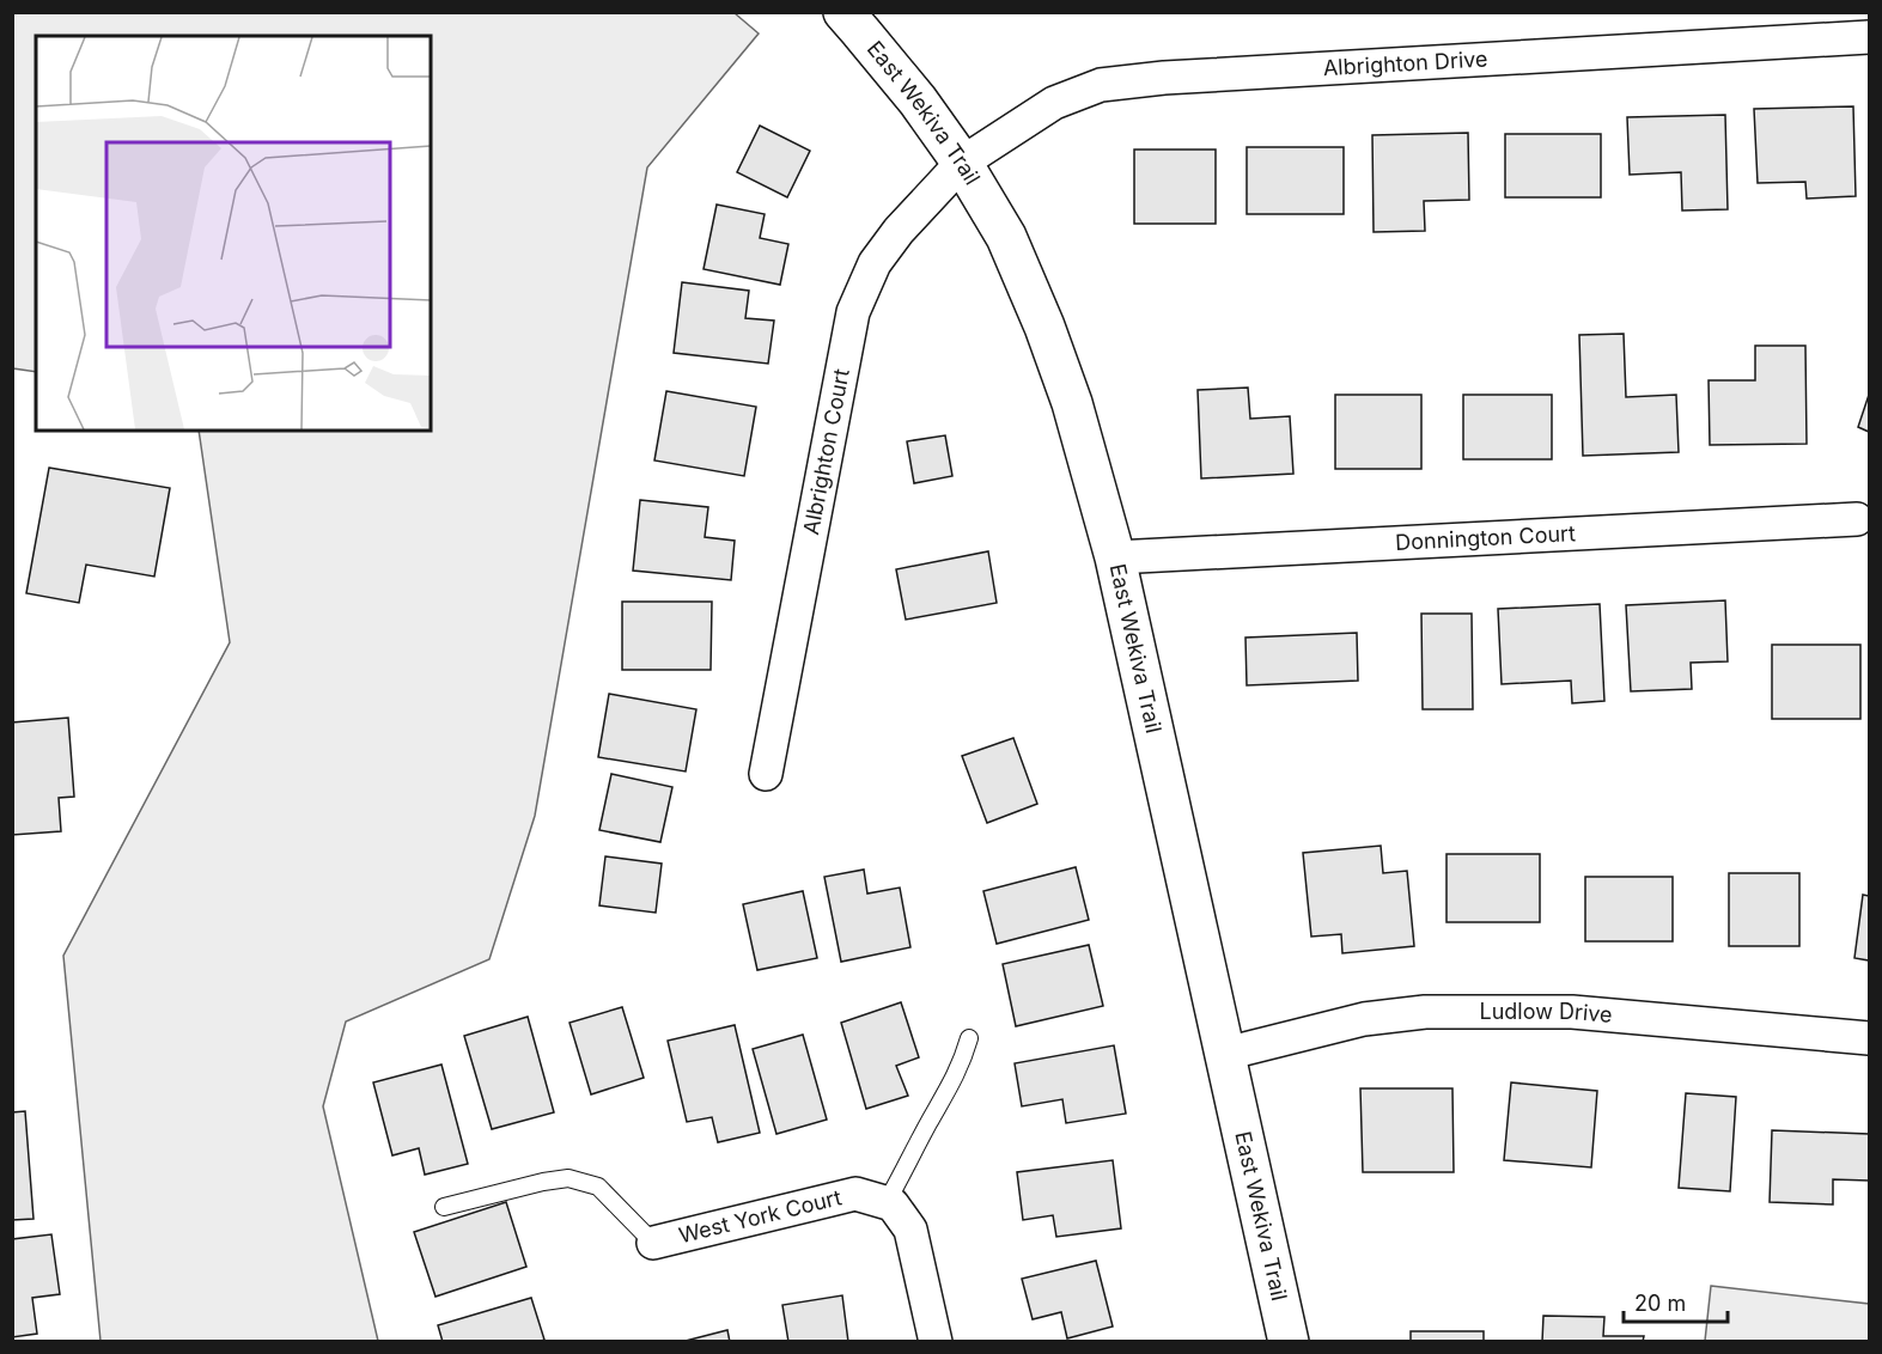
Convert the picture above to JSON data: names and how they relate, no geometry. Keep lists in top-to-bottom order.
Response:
{
  "streets": {
    "street": [
      "Albrighton Drive",
      "East Wekiva Trail",
      "Albrighton Court",
      "Donnington Court",
      "Ludlow Drive",
      "West York Court"
    ]
  },
  "crossings": [
    ["Albrighton Drive", "East Wekiva Trail"],
    ["Albrighton Drive", "Albrighton Court"],
    ["East Wekiva Trail", "Albrighton Court"],
    ["East Wekiva Trail", "Donnington Court"],
    ["East Wekiva Trail", "Ludlow Drive"]
  ],
  "scale_bar": "20 m"
}
